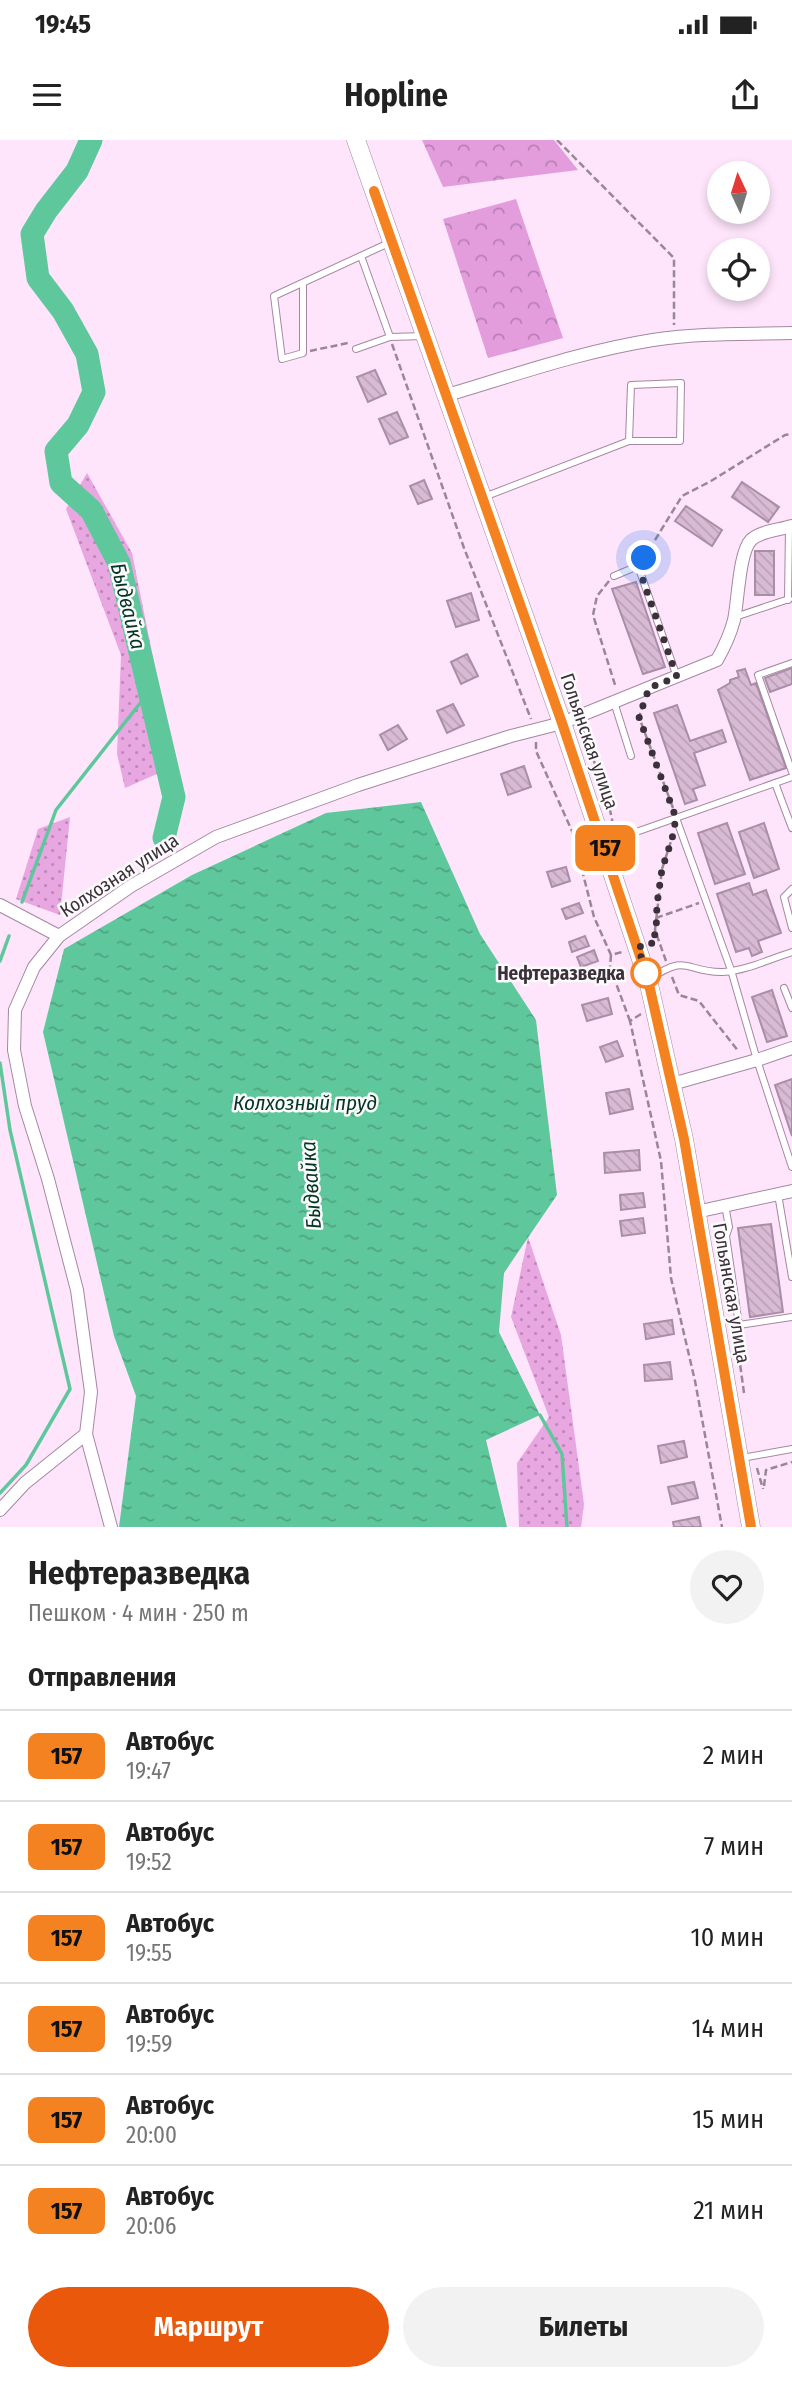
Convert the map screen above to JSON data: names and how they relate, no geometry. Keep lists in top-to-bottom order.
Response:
{
  "streets": {
    "main road": ["Гольянская улица"],
    "street": ["Колхозная улица"]
  },
  "crossings": [
    ["Гольянская улица", "Колхозная улица"]
  ],
  "water": ["Быдвайка", "Колхозный пруд"],
  "places": ["Нефтеразведка"],
  "lines": ["bus line 157"],
  "north": "top",
  "page": {
    "status": "19:45",
    "header": "Hopline",
    "on_map": "157",
    "heading": [
      ["Нефтеразведка", "Пешком · 4 мин · 250 m"],
      "Отправления"
    ],
    "list": [
      {
        "mark": "157",
        "name": "Автобус",
        "note": "19:47",
        "value": "2 мин"
      },
      {
        "mark": "157",
        "name": "Автобус",
        "note": "19:52",
        "value": "7 мин"
      },
      {
        "mark": "157",
        "name": "Автобус",
        "note": "19:55",
        "value": "10 мин"
      },
      {
        "mark": "157",
        "name": "Автобус",
        "note": "19:59",
        "value": "14 мин"
      },
      {
        "mark": "157",
        "name": "Автобус",
        "note": "20:00",
        "value": "15 мин"
      },
      {
        "mark": "157",
        "name": "Автобус",
        "note": "20:06",
        "value": "21 мин"
      }
    ],
    "buttons": ["Маршрут", "Билеты"]
  }
}
